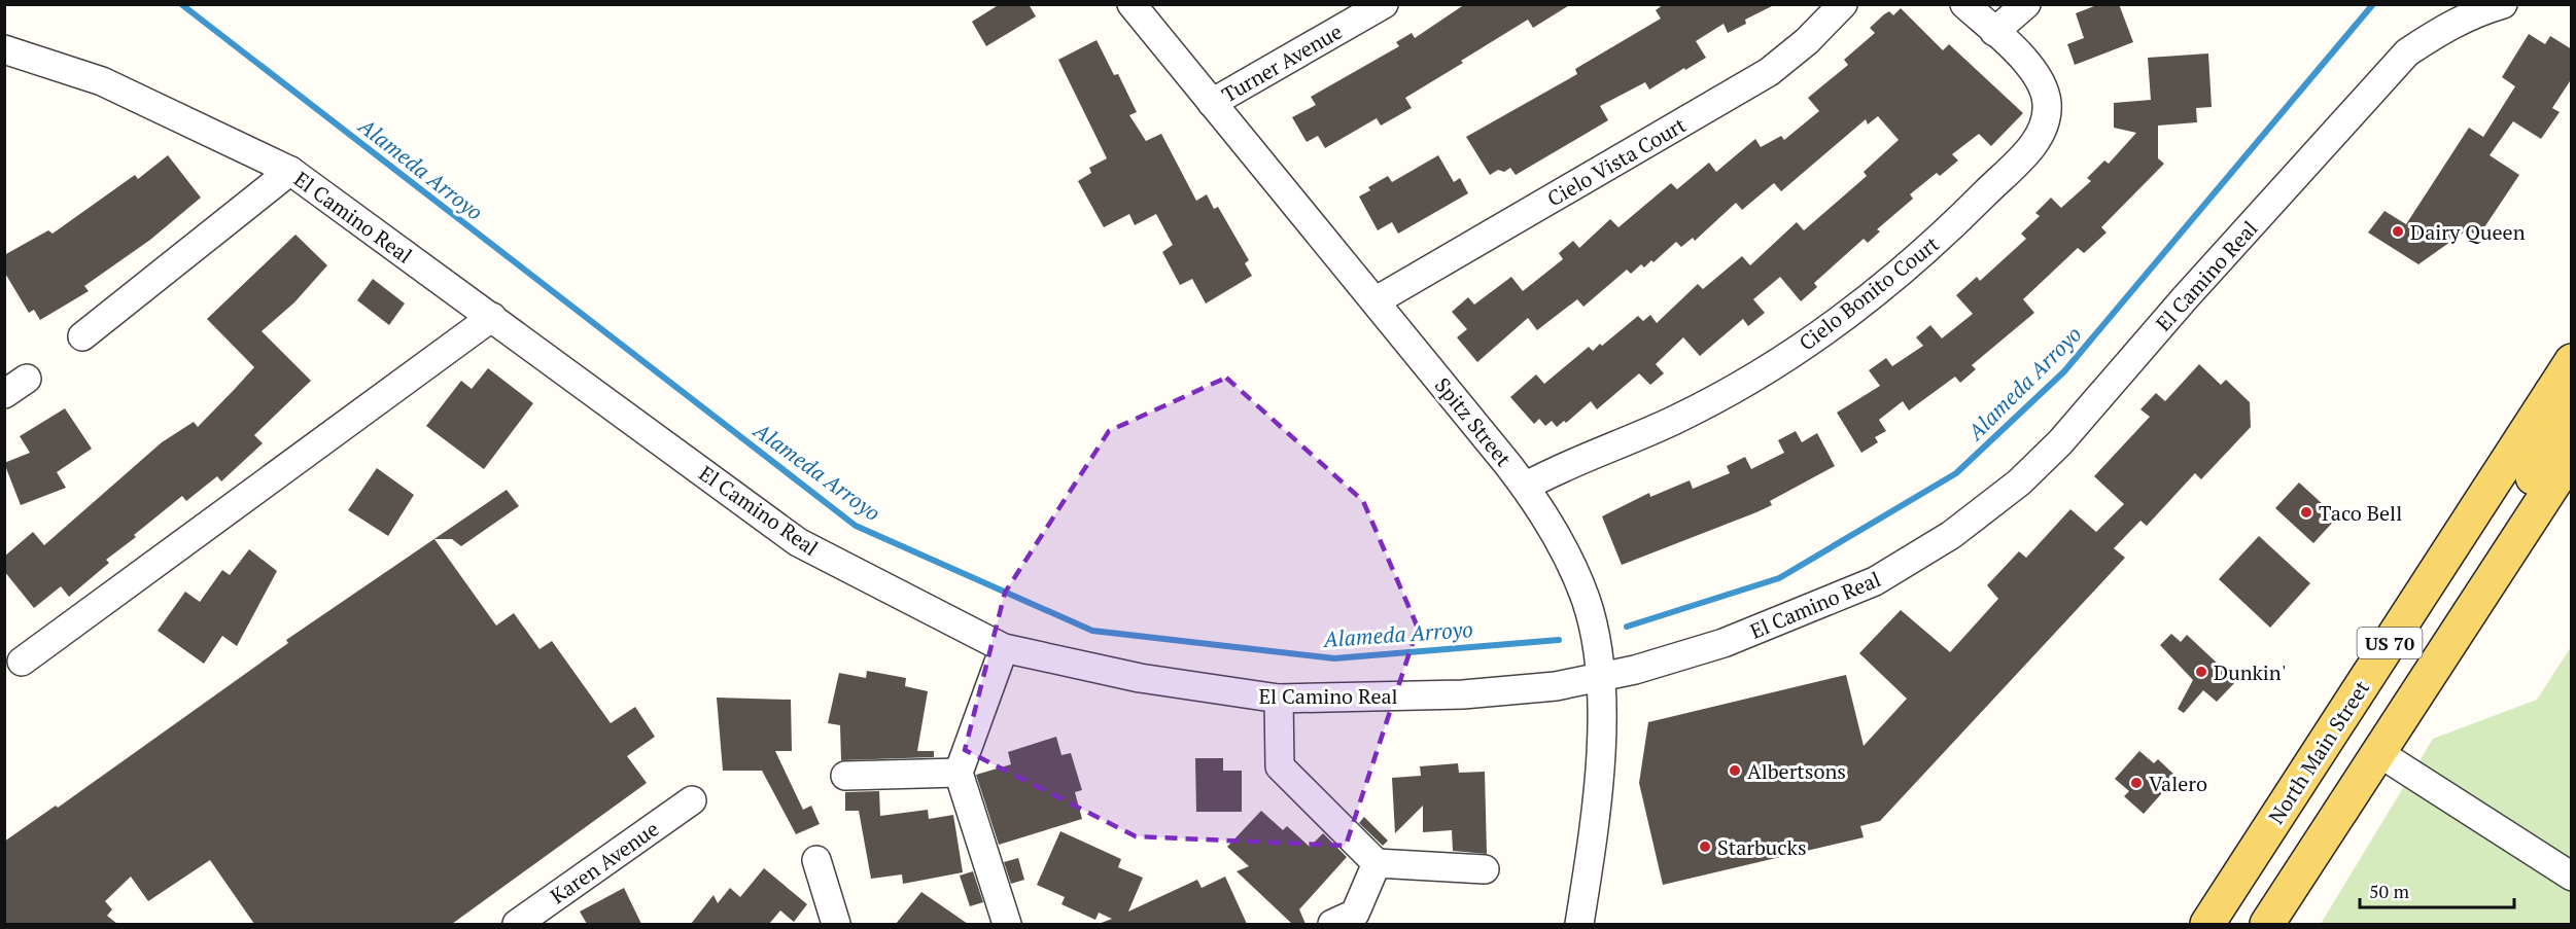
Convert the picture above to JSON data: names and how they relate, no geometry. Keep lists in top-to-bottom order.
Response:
{
  "streets": {
    "main road": ["US 70", "North Main Street"],
    "street": [
      "Turner Avenue",
      "Cielo Vista Court",
      "El Camino Real",
      "Cielo Bonito Court",
      "Spitz Street",
      "Karen Avenue"
    ]
  },
  "crossings": [
    ["Turner Avenue", "Spitz Street"],
    ["Cielo Vista Court", "Spitz Street"],
    ["El Camino Real", "Spitz Street"],
    ["Cielo Bonito Court", "Spitz Street"]
  ],
  "water": ["Alameda Arroyo"],
  "places": [
    "Dairy Queen",
    "Taco Bell",
    "Dunkin'",
    "Albertsons",
    "Valero",
    "Starbucks"
  ],
  "scale_bar": "50 m"
}
